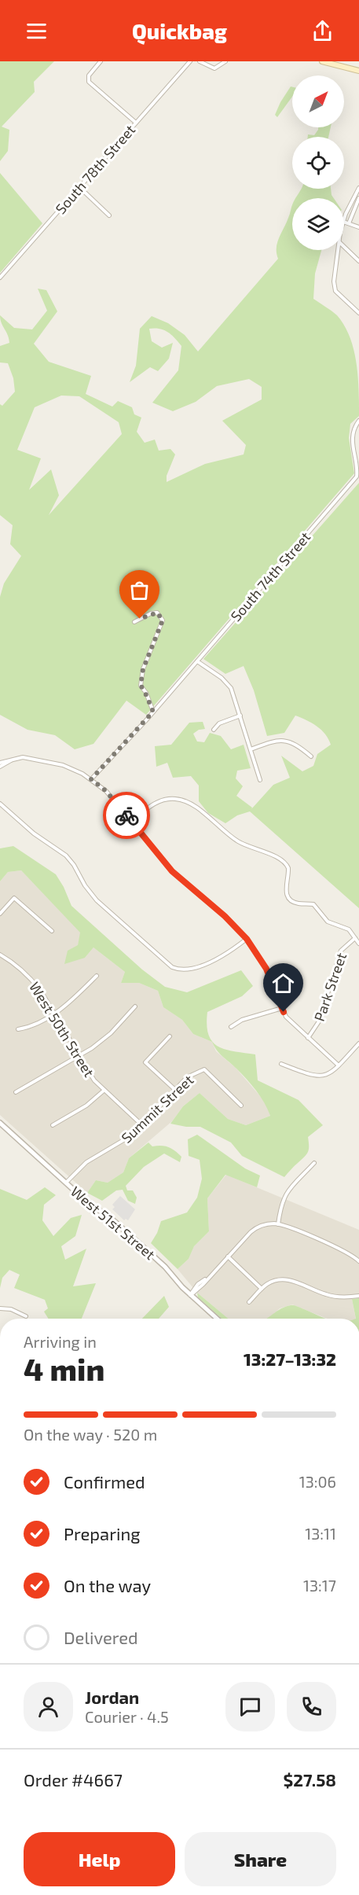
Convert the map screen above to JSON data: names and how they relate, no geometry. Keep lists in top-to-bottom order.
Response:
{
  "streets": {
    "street": [
      "South 78th Street",
      "South 74th Street",
      "Park Street",
      "West 50th Street",
      "Summit Street",
      "West 51st Street"
    ]
  },
  "crossings": [
    ["West 50th Street", "Summit Street"],
    ["Summit Street", "West 51st Street"]
  ],
  "north": "top right",
  "page": {
    "header": "Quickbag",
    "heading": ["4 min", "Arriving in", "13:27–13:32"],
    "panel": [
      "Jordan",
      "Courier · 4.5",
      "Order #4667",
      "$27.58"
    ],
    "bar": "On the way · 520 m",
    "list": [
      ["Confirmed", "13:06"],
      ["Preparing", "13:11"],
      ["On the way", "13:17"],
      "Delivered"
    ],
    "buttons": ["Help", "Share"]
  }
}
